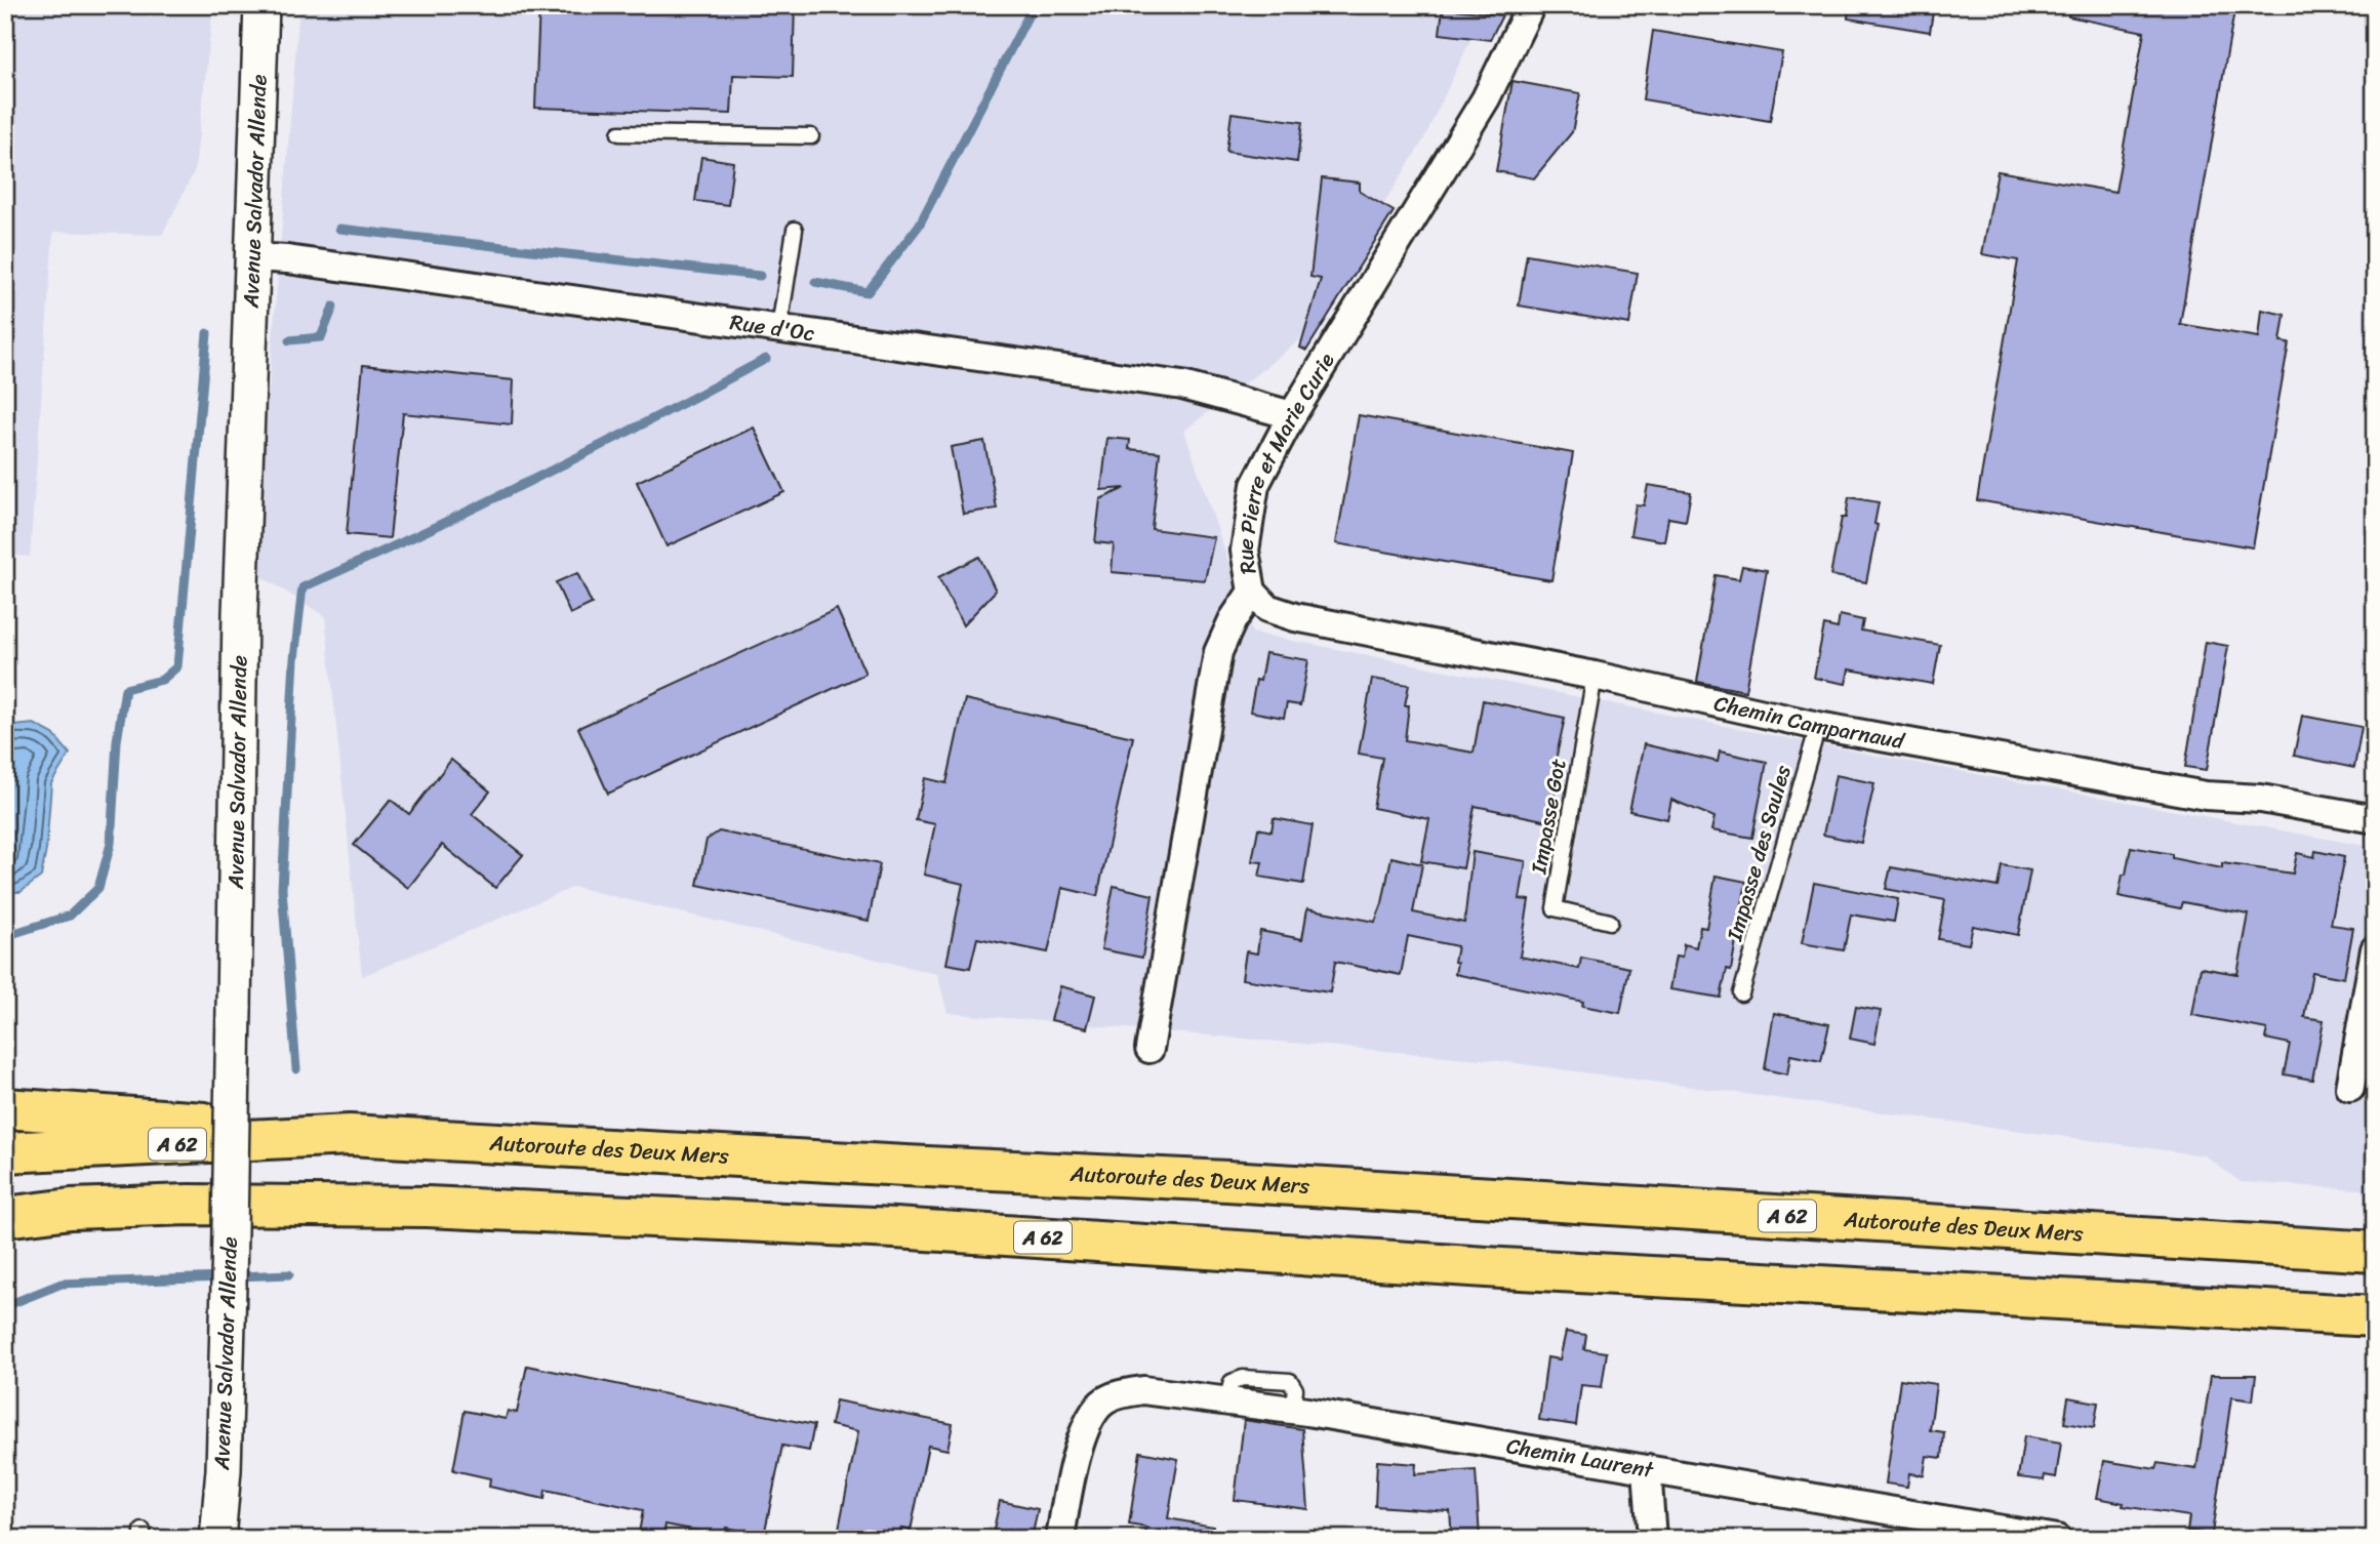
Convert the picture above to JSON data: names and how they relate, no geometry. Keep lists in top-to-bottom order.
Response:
{
  "streets": {
    "highway": ["A 62", "Autoroute des Deux Mers"],
    "street": [
      "Avenue Salvador Allende",
      "Rue d'Oc",
      "Rue Pierre et Marie Curie",
      "Chemin Camparnaud",
      "Chemin Laurent"
    ],
    "lane": ["Impasse Got", "Impasse des Saules"]
  },
  "crossings": [
    ["Avenue Salvador Allende", "Rue d'Oc"],
    ["Rue d'Oc", "Rue Pierre et Marie Curie"],
    ["Rue Pierre et Marie Curie", "Chemin Camparnaud"],
    ["Chemin Camparnaud", "Impasse Got"],
    ["Chemin Camparnaud", "Impasse des Saules"]
  ]
}
